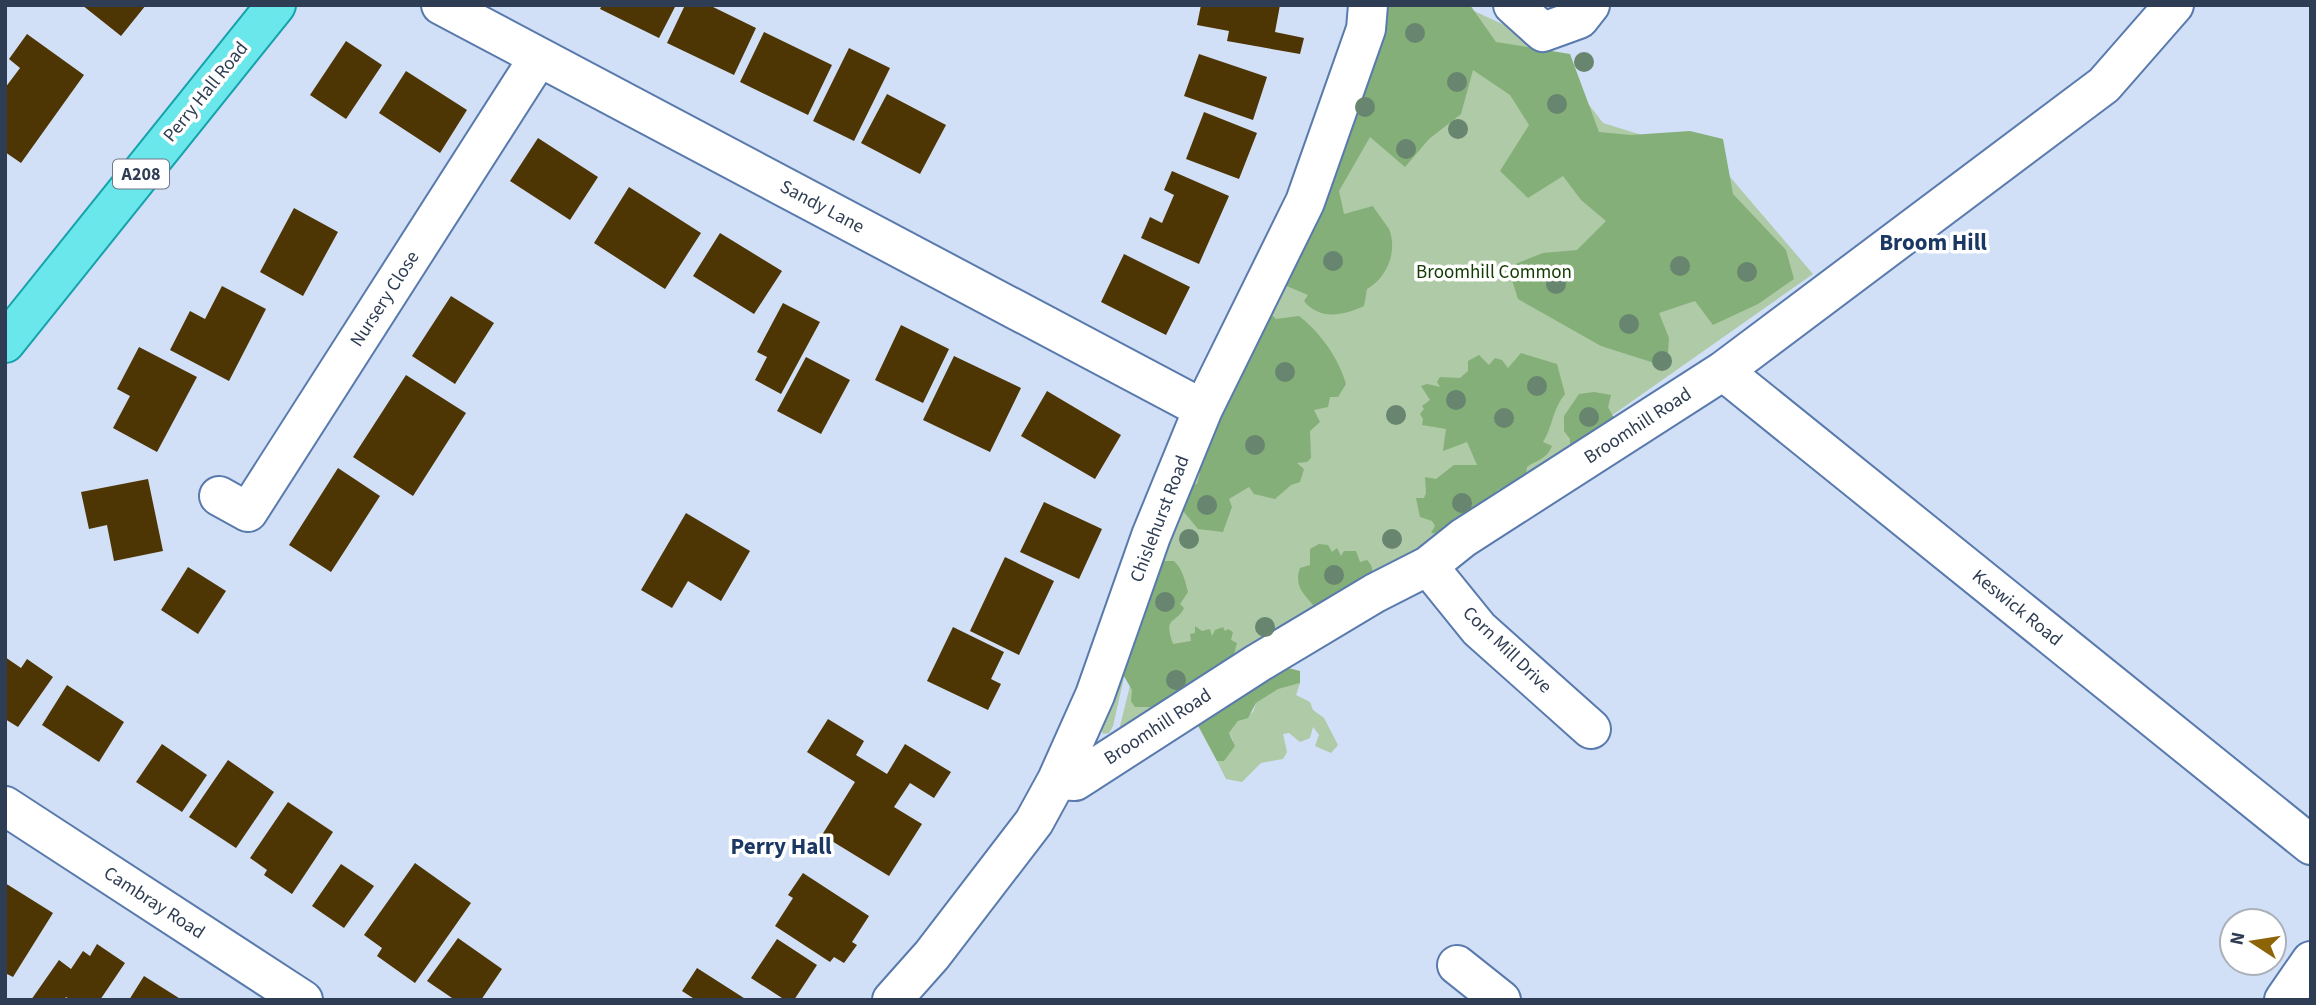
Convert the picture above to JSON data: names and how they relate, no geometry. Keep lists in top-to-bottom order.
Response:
{
  "streets": {
    "main road": ["Perry Hall Road", "A208"],
    "street": [
      "Sandy Lane",
      "Nursery Close",
      "Broomhill Road",
      "Chislehurst Road",
      "Keswick Road",
      "Corn Mill Drive",
      "Cambray Road"
    ]
  },
  "crossings": [
    ["Sandy Lane", "Nursery Close"],
    ["Sandy Lane", "Chislehurst Road"],
    ["Broomhill Road", "Chislehurst Road"],
    ["Broomhill Road", "Keswick Road"],
    ["Broomhill Road", "Corn Mill Drive"]
  ],
  "districts": ["Broom Hill", "Perry Hall"],
  "parks": ["Broomhill Common"],
  "north": "left"
}
